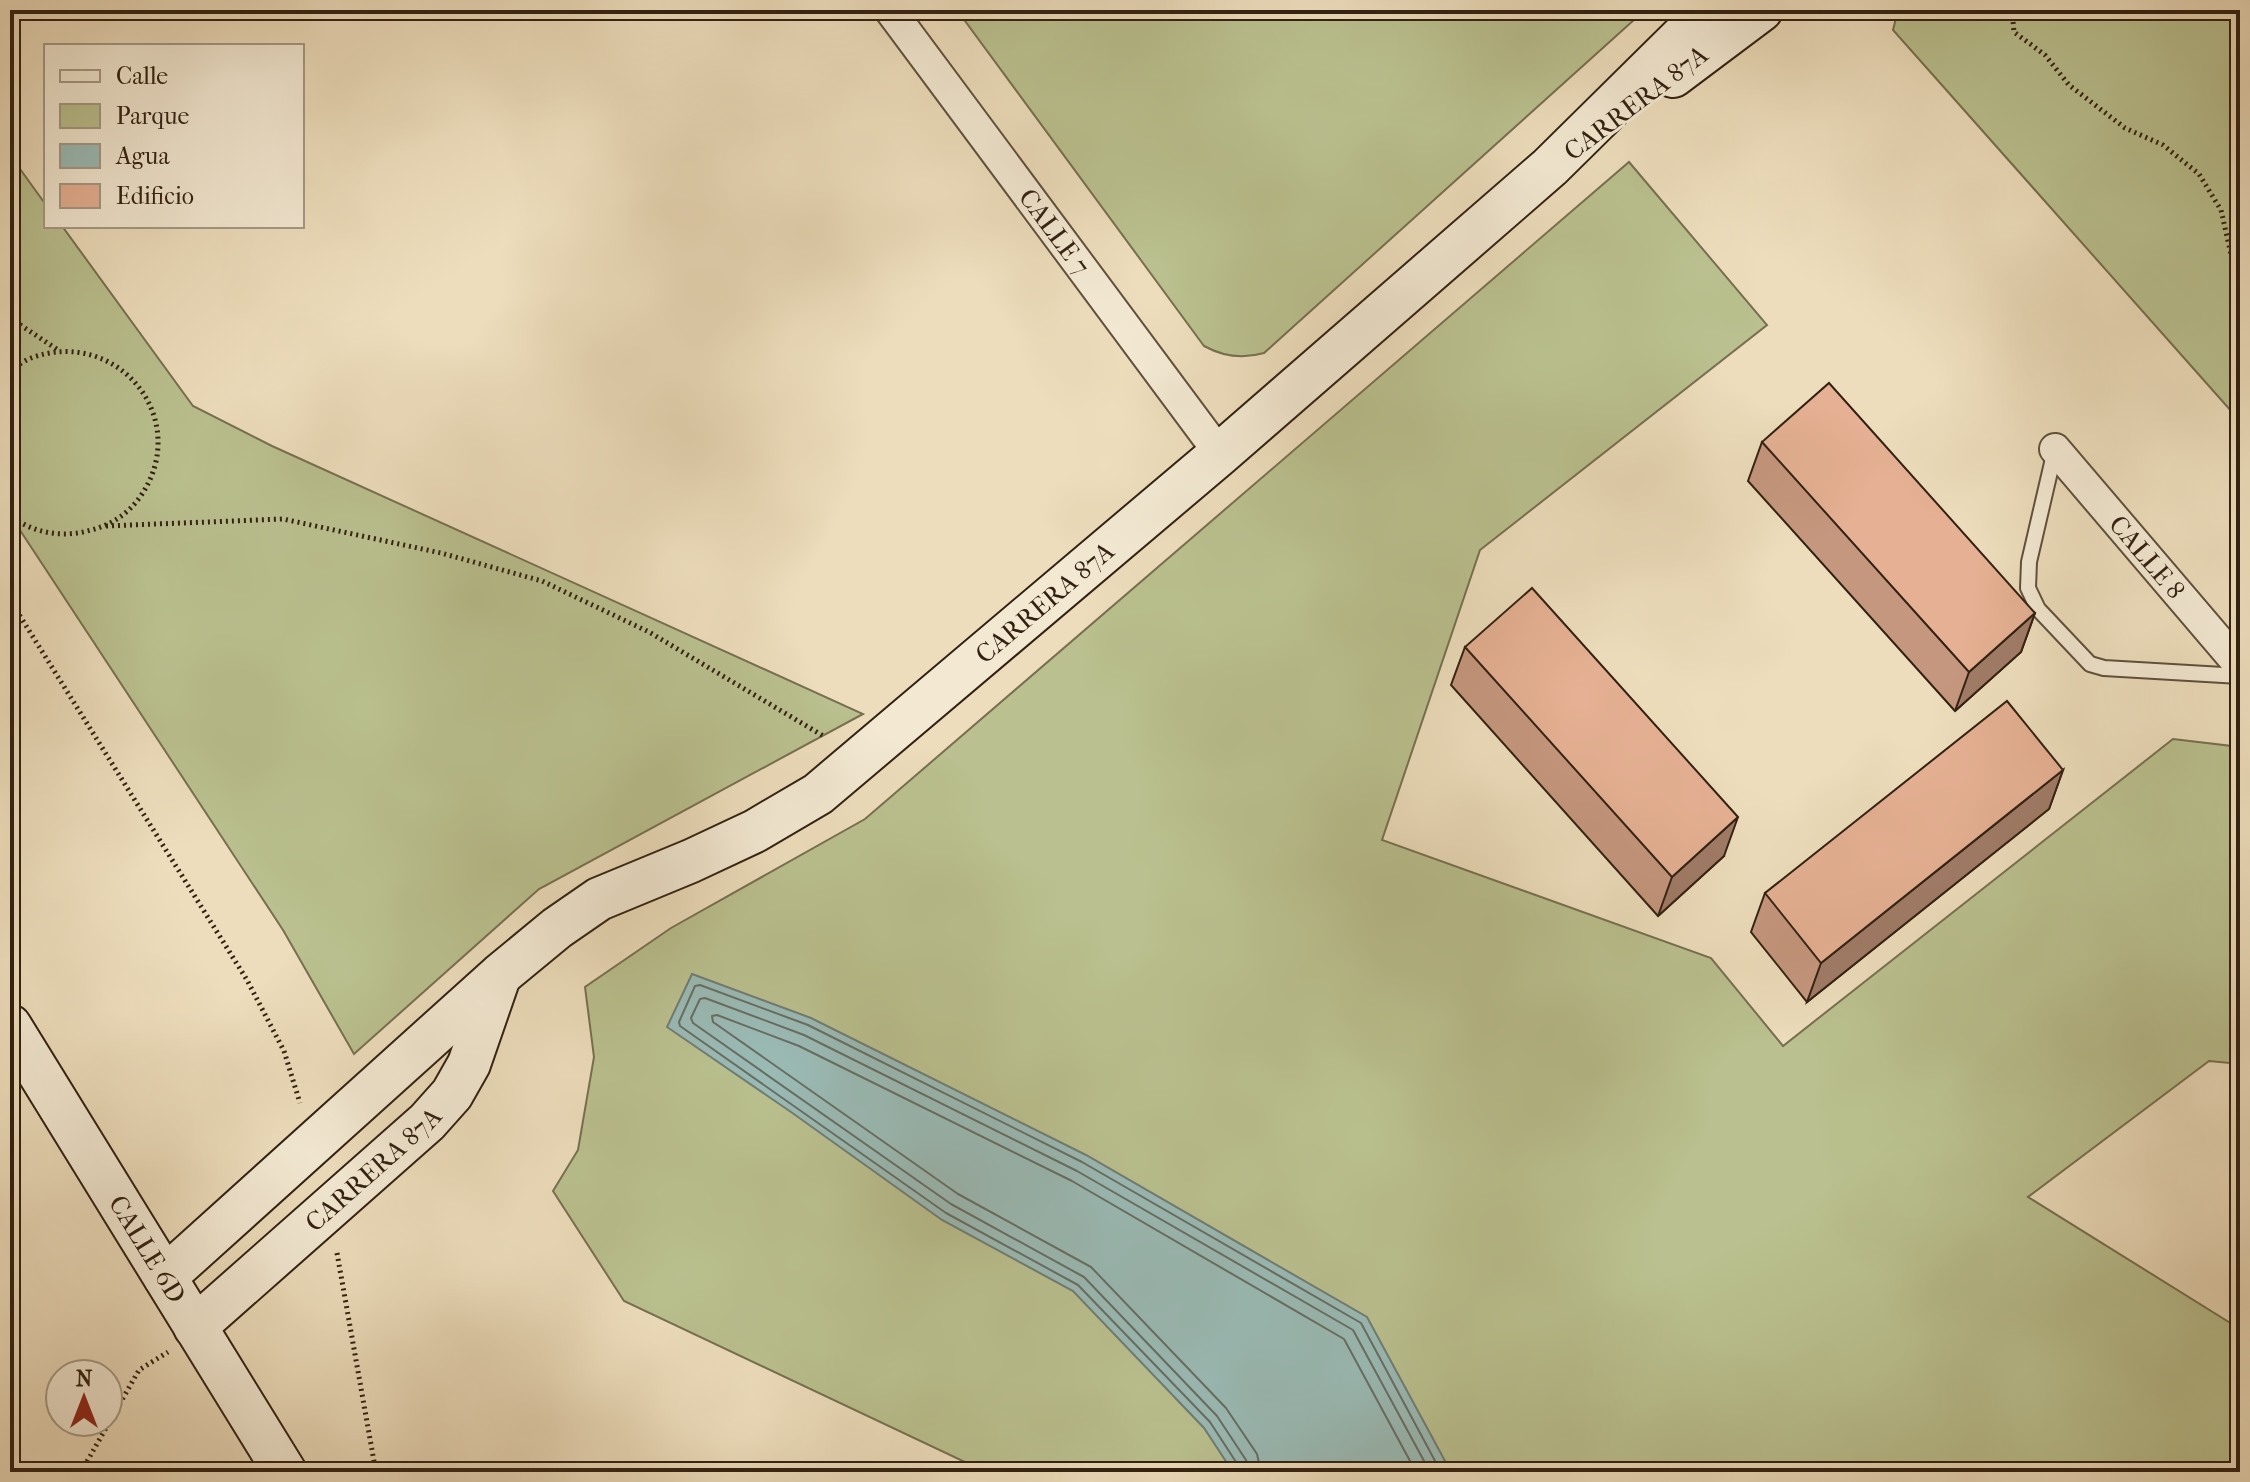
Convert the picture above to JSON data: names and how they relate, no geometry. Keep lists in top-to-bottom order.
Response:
{
  "streets": {
    "street": [
      "CARRERA 87A",
      "CALLE 7",
      "CALLE 8",
      "CALLE 6D"
    ]
  },
  "crossings": [
    ["CARRERA 87A", "CALLE 7"],
    ["CARRERA 87A", "CALLE 6D"]
  ],
  "legend": [
    "Calle",
    "Parque",
    "Agua",
    "Edificio"
  ],
  "north": "top"
}
